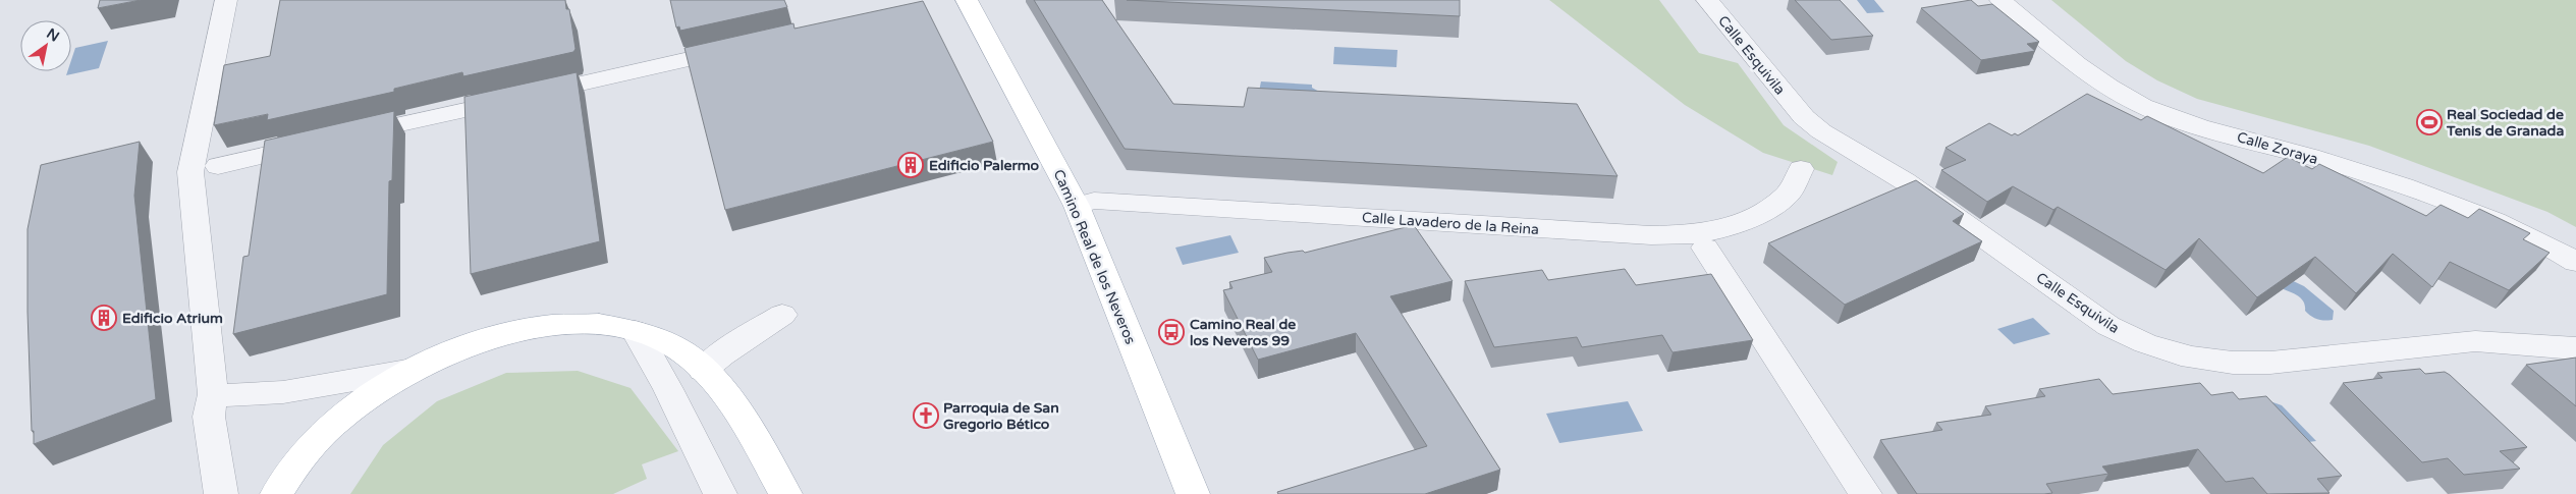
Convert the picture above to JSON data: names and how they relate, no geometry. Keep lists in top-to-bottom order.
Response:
{
  "streets": {
    "main road": ["Camino Real de los Neveros"],
    "street": ["Calle Esquivila", "Calle Zoraya", "Calle Lavadero de la Reina"]
  },
  "crossings": [
    ["Calle Lavadero de la Reina", "Camino Real de los Neveros"]
  ],
  "places": {
    "sports": ["Real Sociedad de Tenis de Granada"],
    "building": ["Edificio Palermo", "Edificio Atrium"],
    "bus stop": ["Camino Real de los Neveros 99"],
    "church": ["Parroquia de San Gregorio Bético"]
  },
  "north": "top right"
}
